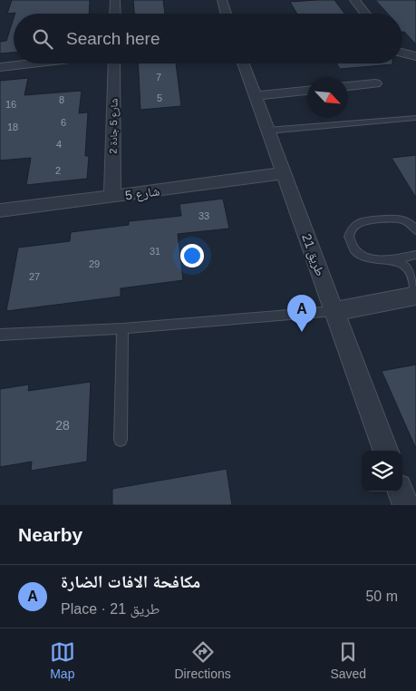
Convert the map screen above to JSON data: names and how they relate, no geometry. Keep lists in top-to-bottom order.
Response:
{
  "streets": {
    "street": ["شارع 5 جادة 2", "شارع 5", "طريق 21"]
  },
  "crossings": [
    ["شارع 5 جادة 2", "شارع 5"],
    ["شارع 5", "طريق 21"]
  ],
  "house_numbers": [
    "7",
    "5",
    "8",
    "16",
    "6",
    "18",
    "4",
    "2",
    "33",
    "31",
    "29",
    "27",
    "28"
  ],
  "north": "bottom right",
  "page": {
    "search": "Search here",
    "pins": "A",
    "heading": "Nearby",
    "list": [
      {
        "mark": "A",
        "name": "مكافحة الافات الضارة",
        "note": "Place · طريق 21",
        "value": "50 m"
      }
    ],
    "nav": ["Map", "Directions", "Saved"]
  }
}
